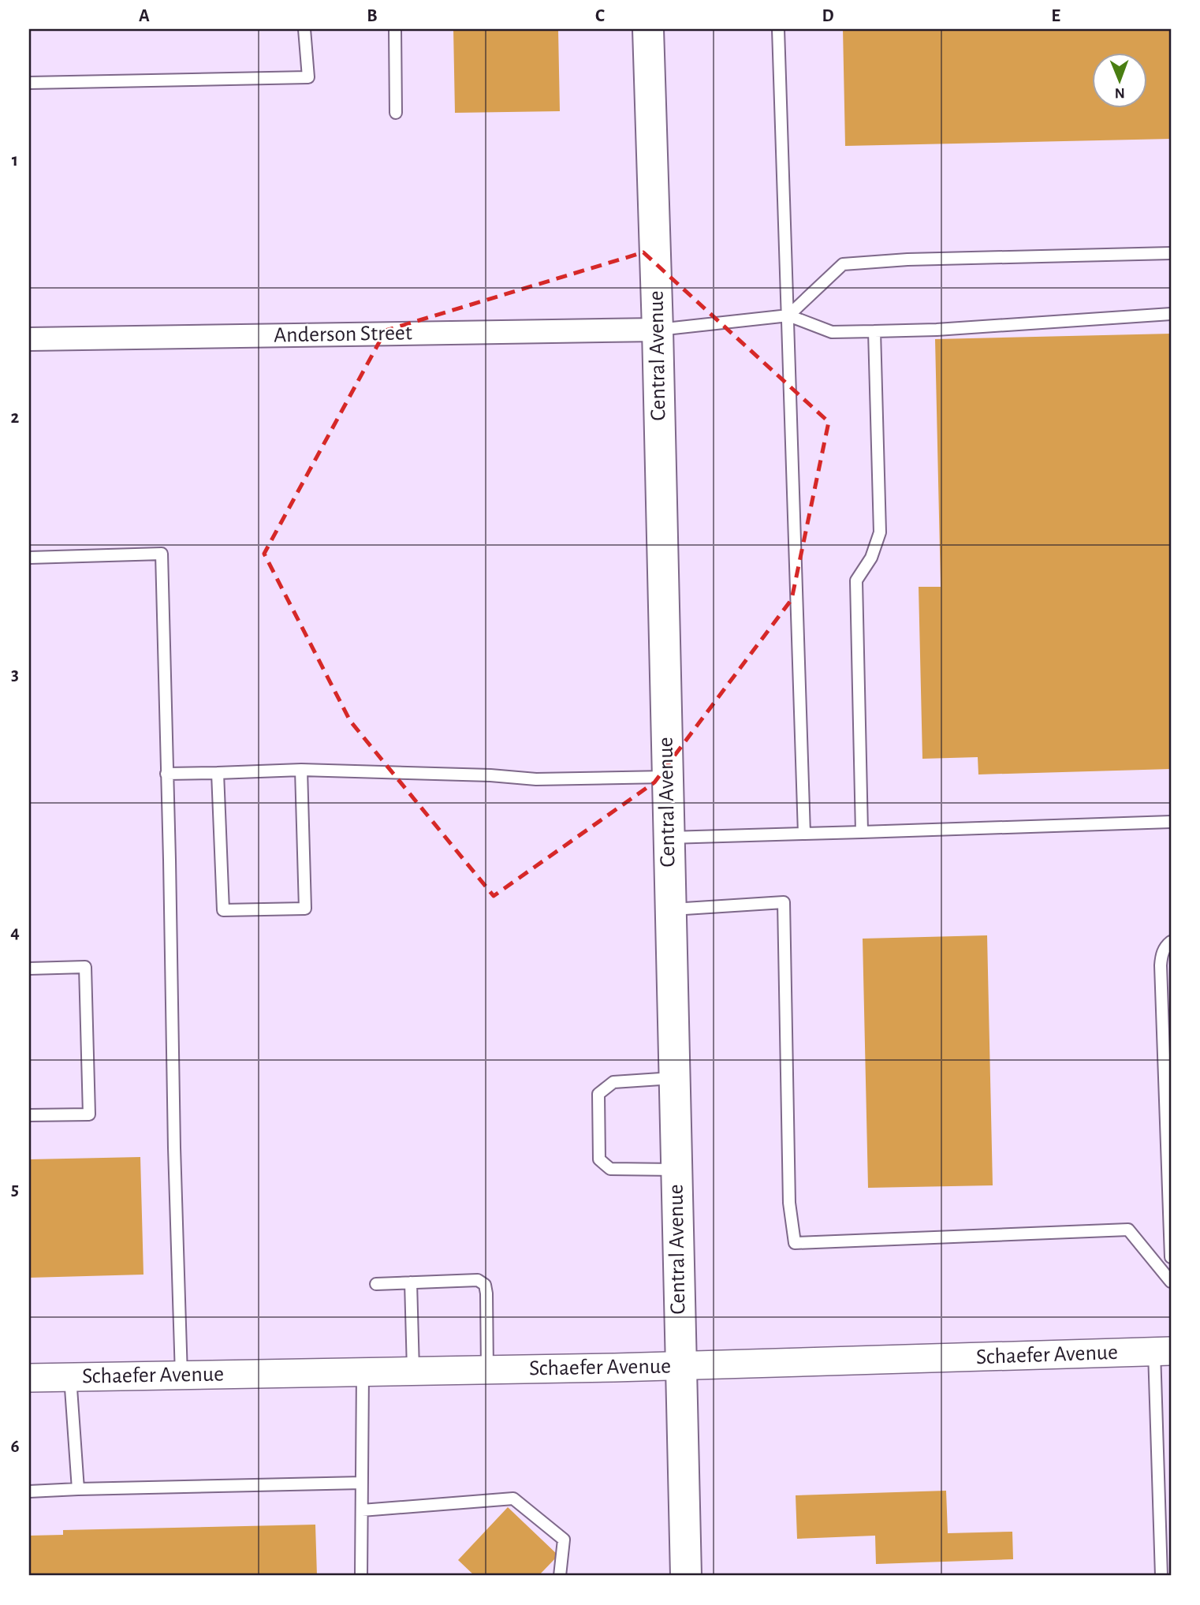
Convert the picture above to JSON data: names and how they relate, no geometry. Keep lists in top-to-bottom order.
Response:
{
  "streets": {
    "main road": ["Central Avenue"],
    "street": ["Anderson Street", "Schaefer Avenue"]
  },
  "crossings": [
    ["Anderson Street", "Central Avenue"],
    ["Central Avenue", "Schaefer Avenue"]
  ],
  "north": "bottom",
  "grid": {
    "columns": [
      "A",
      "B",
      "C",
      "D",
      "E"
    ],
    "rows": [
      "1",
      "2",
      "3",
      "4",
      "5",
      "6"
    ]
  }
}
